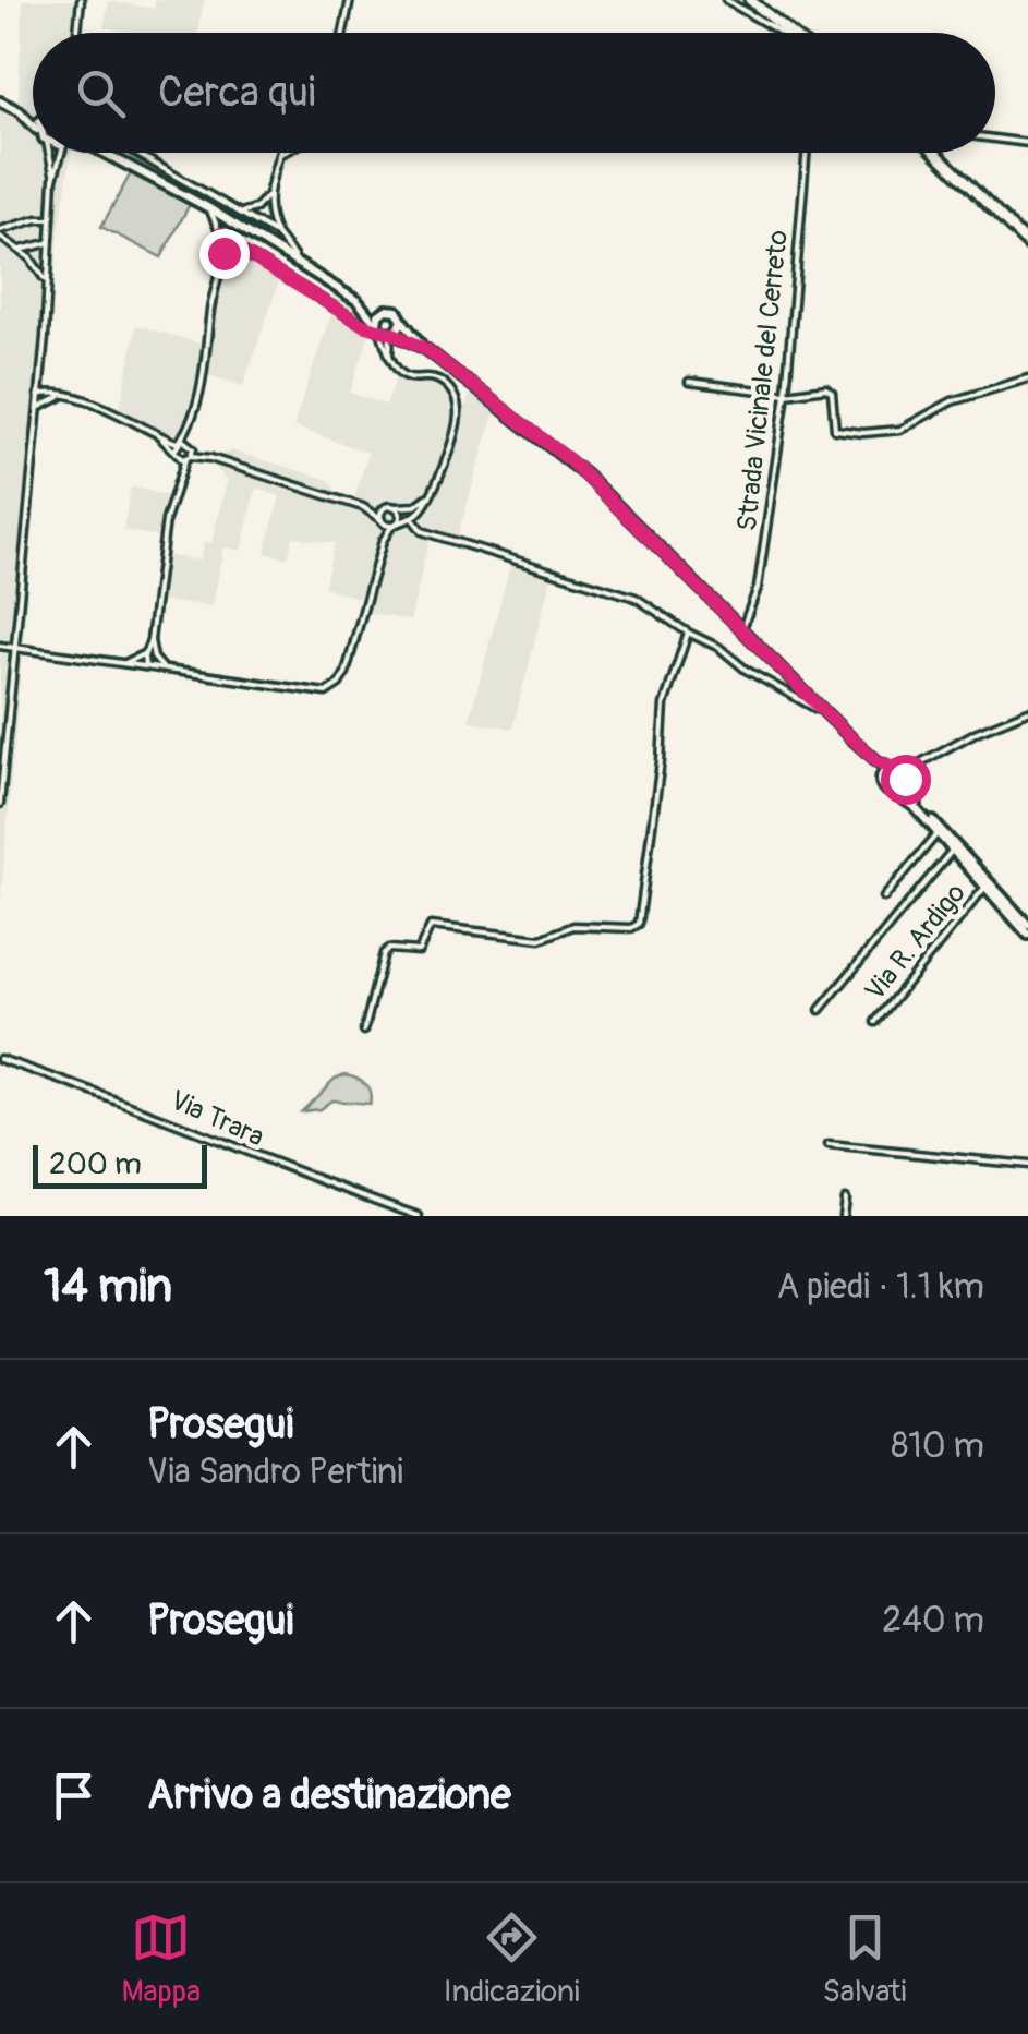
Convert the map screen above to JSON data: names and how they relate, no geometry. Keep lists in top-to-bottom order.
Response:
{
  "streets": {
    "street": ["Strada Vicinale del Cerreto", "Via R. Ardigo", "Via Trara"]
  },
  "scale_bar": "200 m",
  "page": {
    "search": "Cerca qui",
    "scale": "200 m",
    "heading": ["14 min", "A piedi · 1.1 km"],
    "list": [
      ["Prosegui", "Via Sandro Pertini", "810 m"],
      ["Prosegui", "240 m"],
      "Arrivo a destinazione"
    ],
    "nav": ["Mappa", "Indicazioni", "Salvati"]
  }
}
